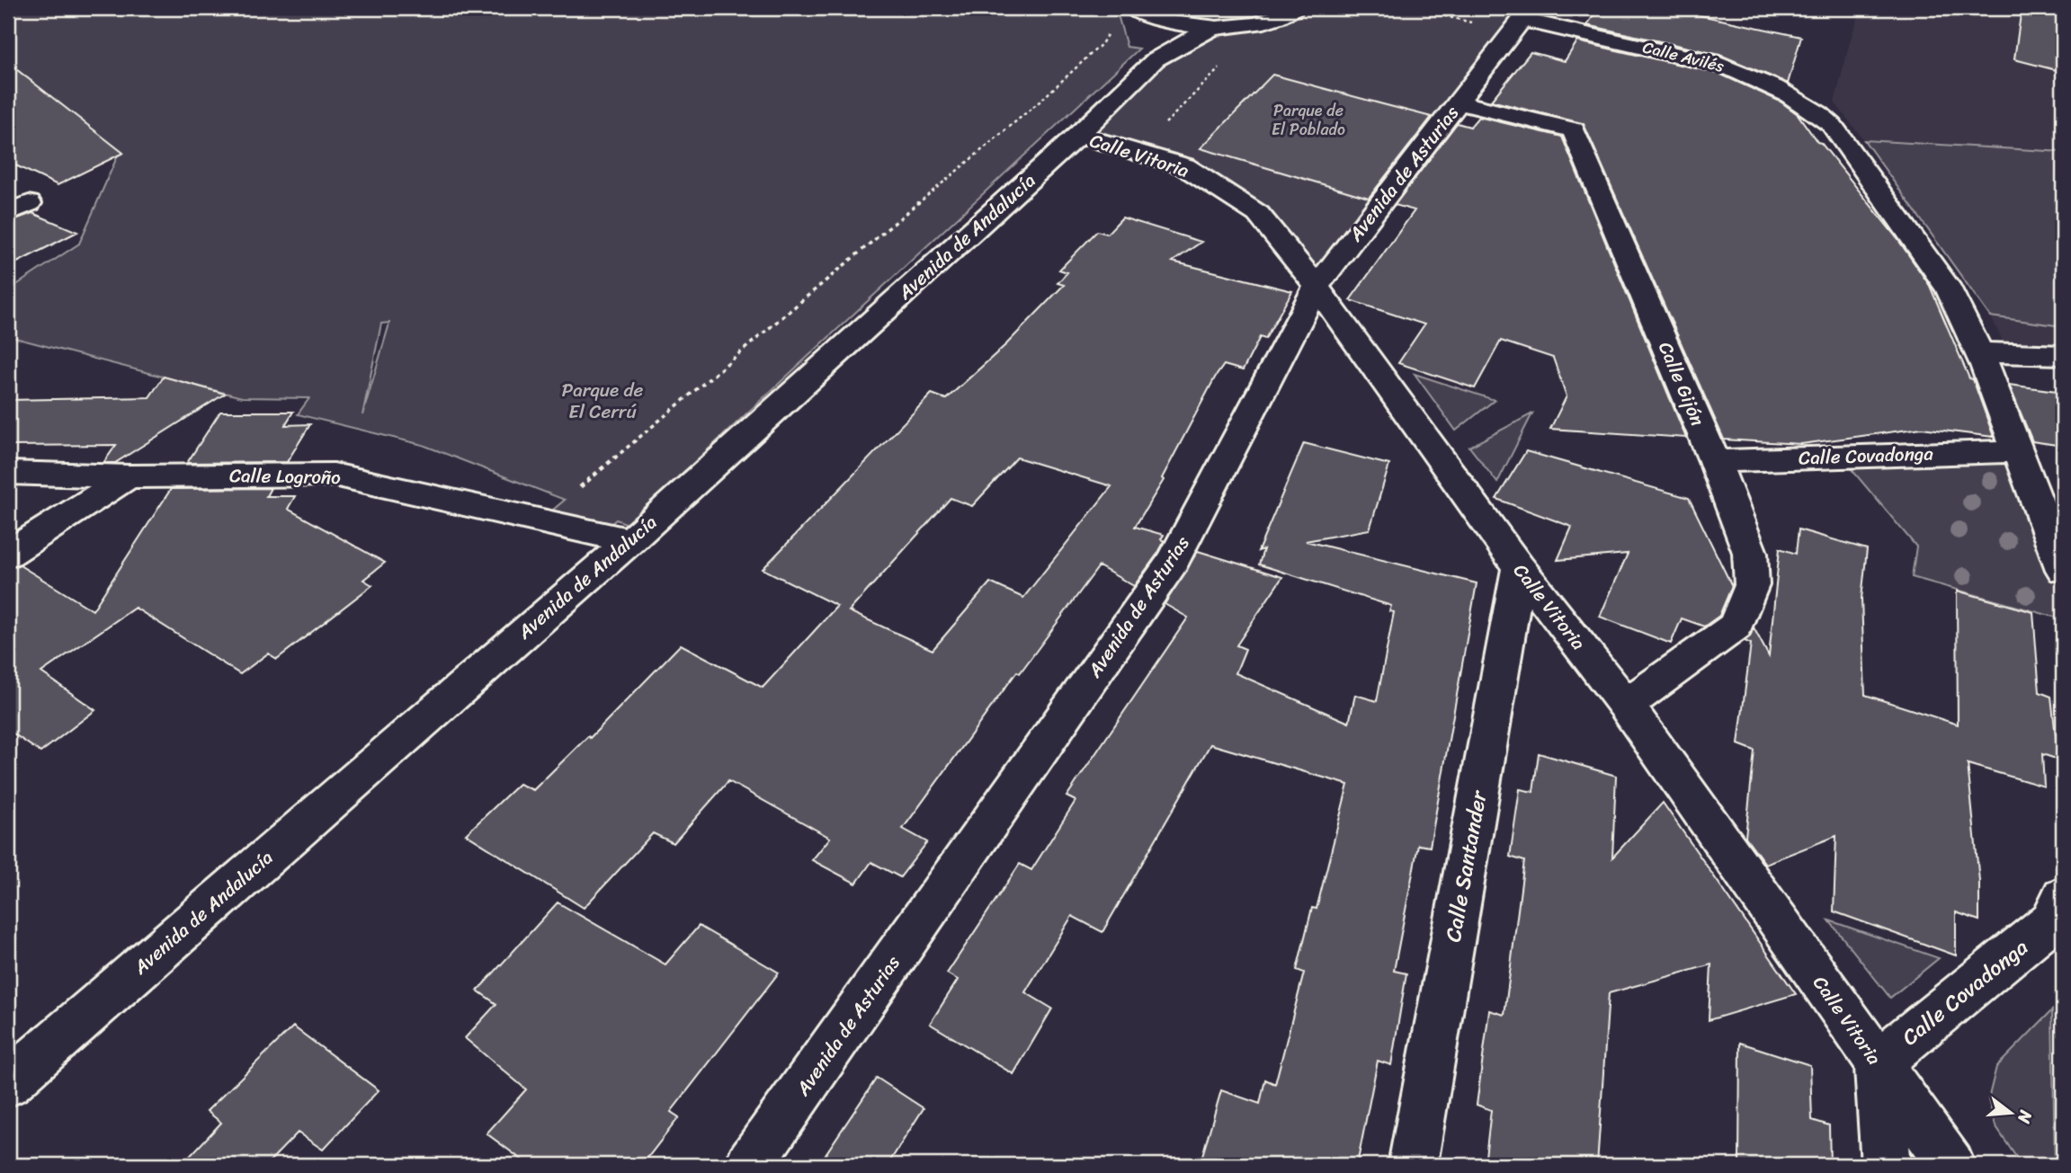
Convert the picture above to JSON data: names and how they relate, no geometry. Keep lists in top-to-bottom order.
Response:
{
  "streets": {
    "street": [
      "Calle Avilés",
      "Calle Vitoria",
      "Avenida de Asturias",
      "Avenida de Andalucía",
      "Calle Gijón",
      "Calle Covadonga",
      "Calle Logroño",
      "Calle Santander"
    ]
  },
  "crossings": [
    ["Calle Avilés", "Avenida de Asturias"],
    ["Calle Vitoria", "Avenida de Asturias"],
    ["Calle Vitoria", "Avenida de Andalucía"],
    ["Calle Vitoria", "Calle Gijón"],
    ["Calle Vitoria", "Calle Covadonga"],
    ["Calle Vitoria", "Calle Santander"],
    ["Avenida de Asturias", "Calle Gijón"],
    ["Avenida de Andalucía", "Calle Logroño"],
    ["Calle Gijón", "Calle Covadonga"]
  ],
  "parks": ["Parque de El Poblado", "Parque de El Cerrú"],
  "north": "right"
}
